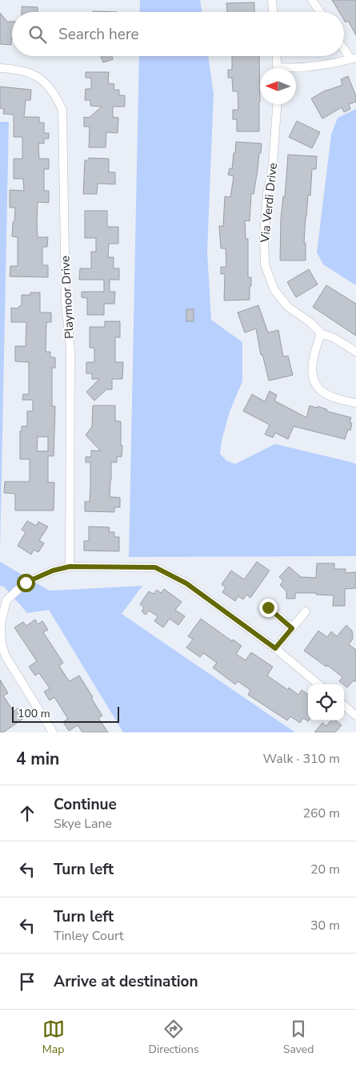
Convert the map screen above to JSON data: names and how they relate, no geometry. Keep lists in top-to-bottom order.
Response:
{
  "streets": {
    "street": ["Via Verdi Drive", "Playmoor Drive"]
  },
  "scale_bar": "100 m",
  "north": "left",
  "page": {
    "search": "Search here",
    "scale": "100 m",
    "heading": ["4 min", "Walk · 310 m"],
    "list": [
      ["Continue", "Skye Lane", "260 m"],
      ["Turn left", "20 m"],
      ["Turn left", "Tinley Court", "30 m"],
      "Arrive at destination"
    ],
    "nav": ["Map", "Directions", "Saved"]
  }
}
